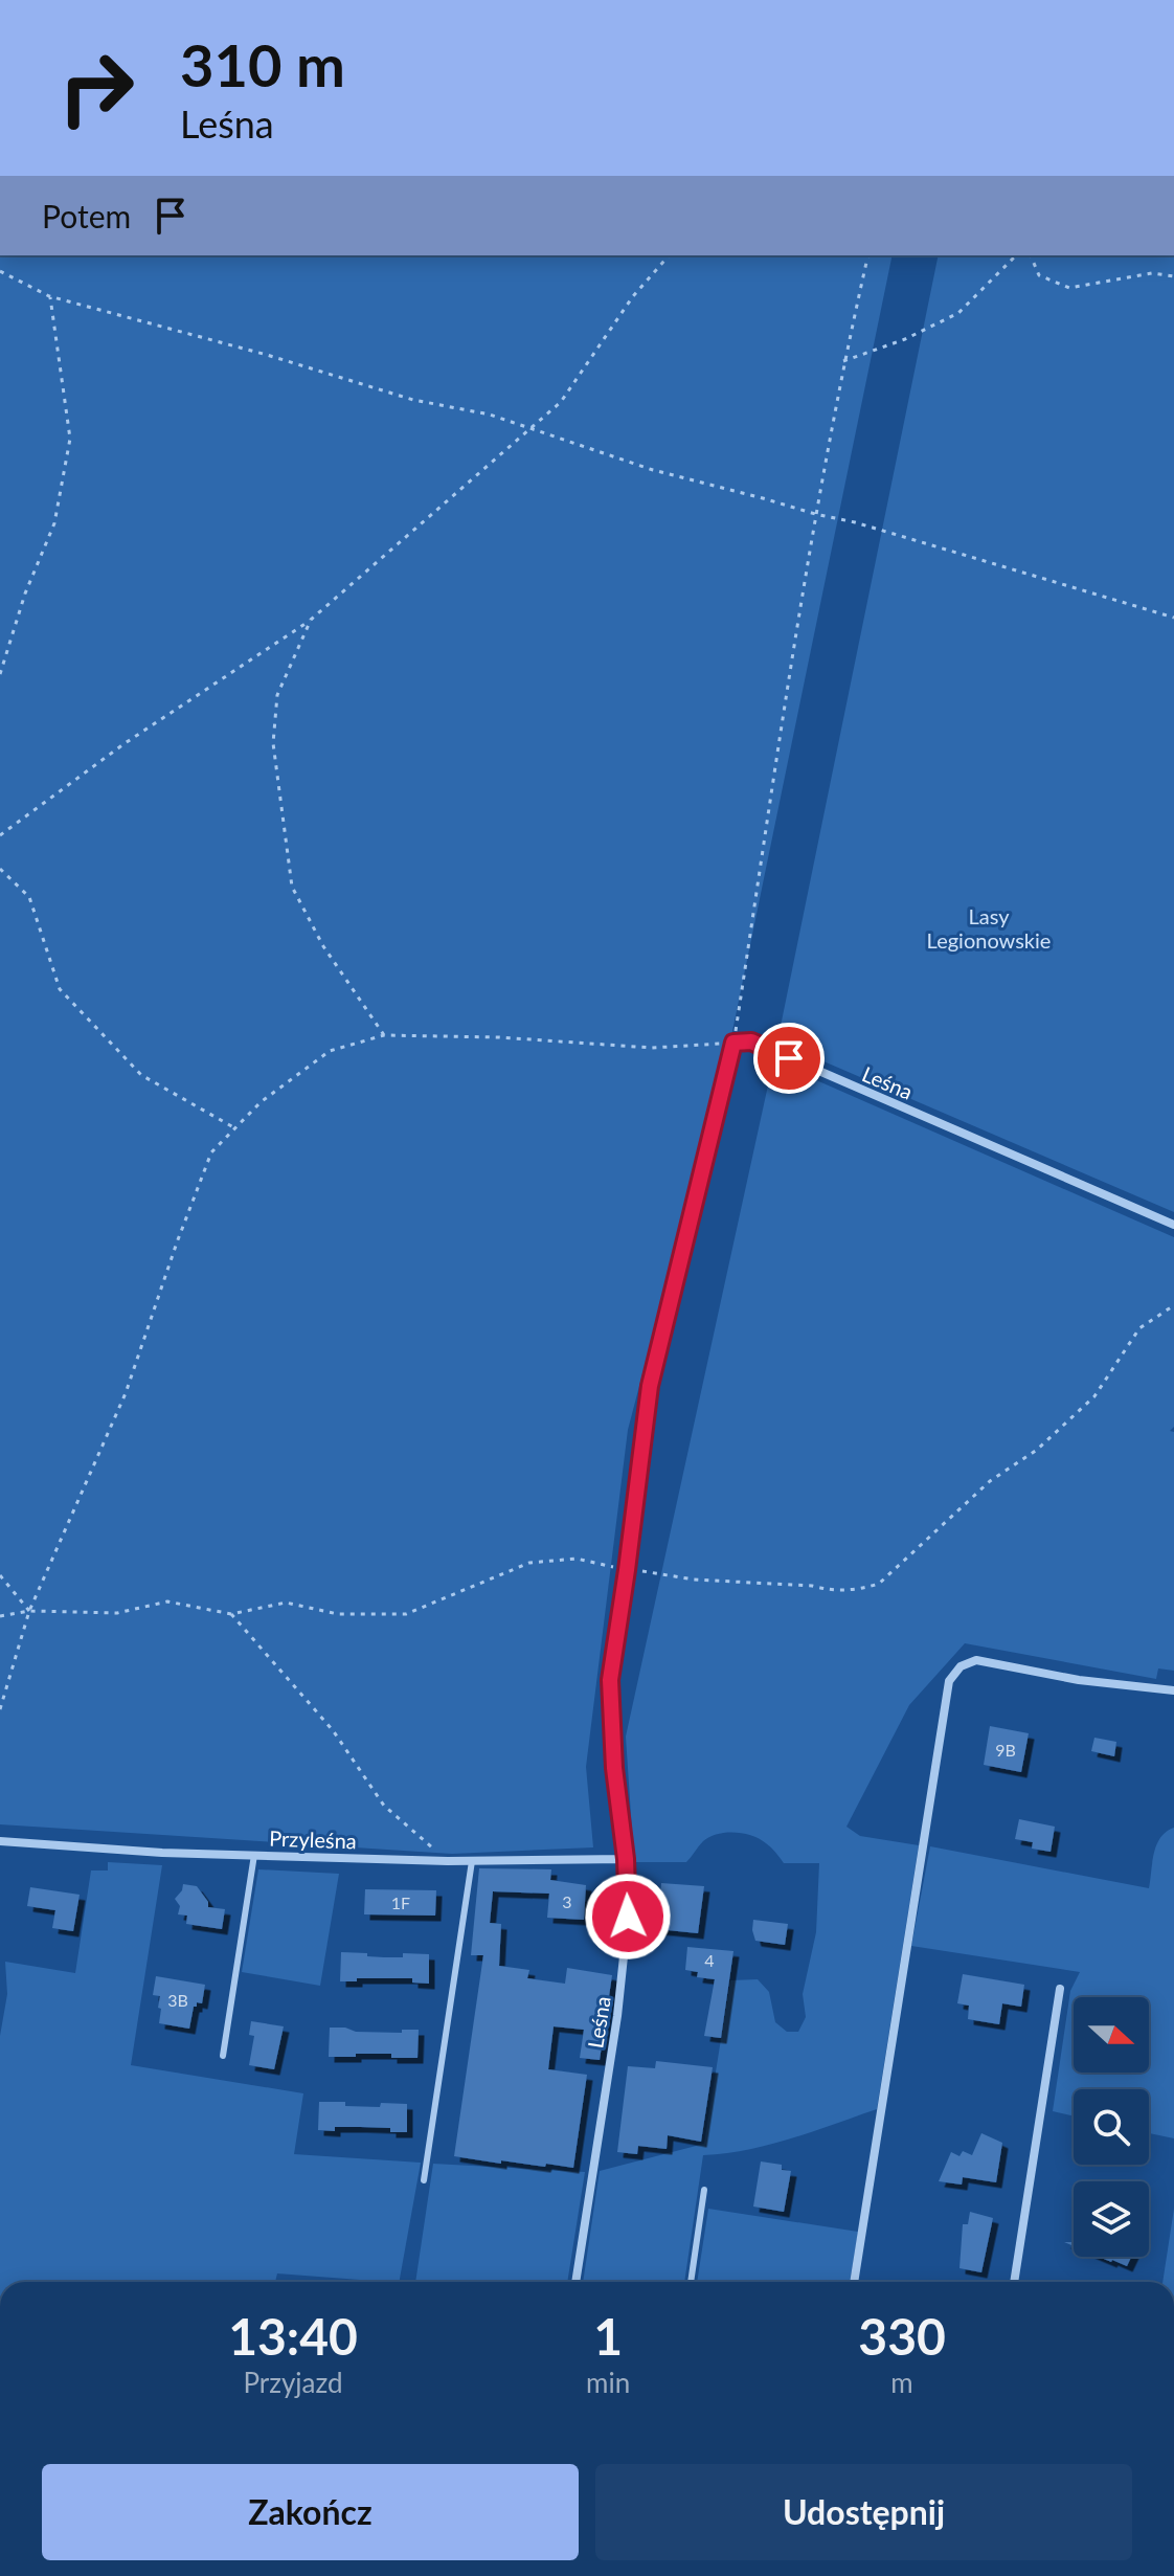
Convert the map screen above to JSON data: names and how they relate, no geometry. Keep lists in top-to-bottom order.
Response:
{
  "streets": {
    "street": ["Leśna", "Przyleśna"]
  },
  "crossings": [
    ["Leśna", "Przyleśna"]
  ],
  "parks": ["Lasy Legionowskie"],
  "house_numbers": [
    "9B",
    "3",
    "1F",
    "4",
    "3B"
  ],
  "north": "right",
  "page": {
    "turn": ["310 m", "Leśna"],
    "then": "Potem",
    "eta": [
      "13:40",
      "Przyjazd",
      "1",
      "min",
      "330",
      "m"
    ],
    "buttons": ["Zakończ", "Udostępnij"]
  }
}
